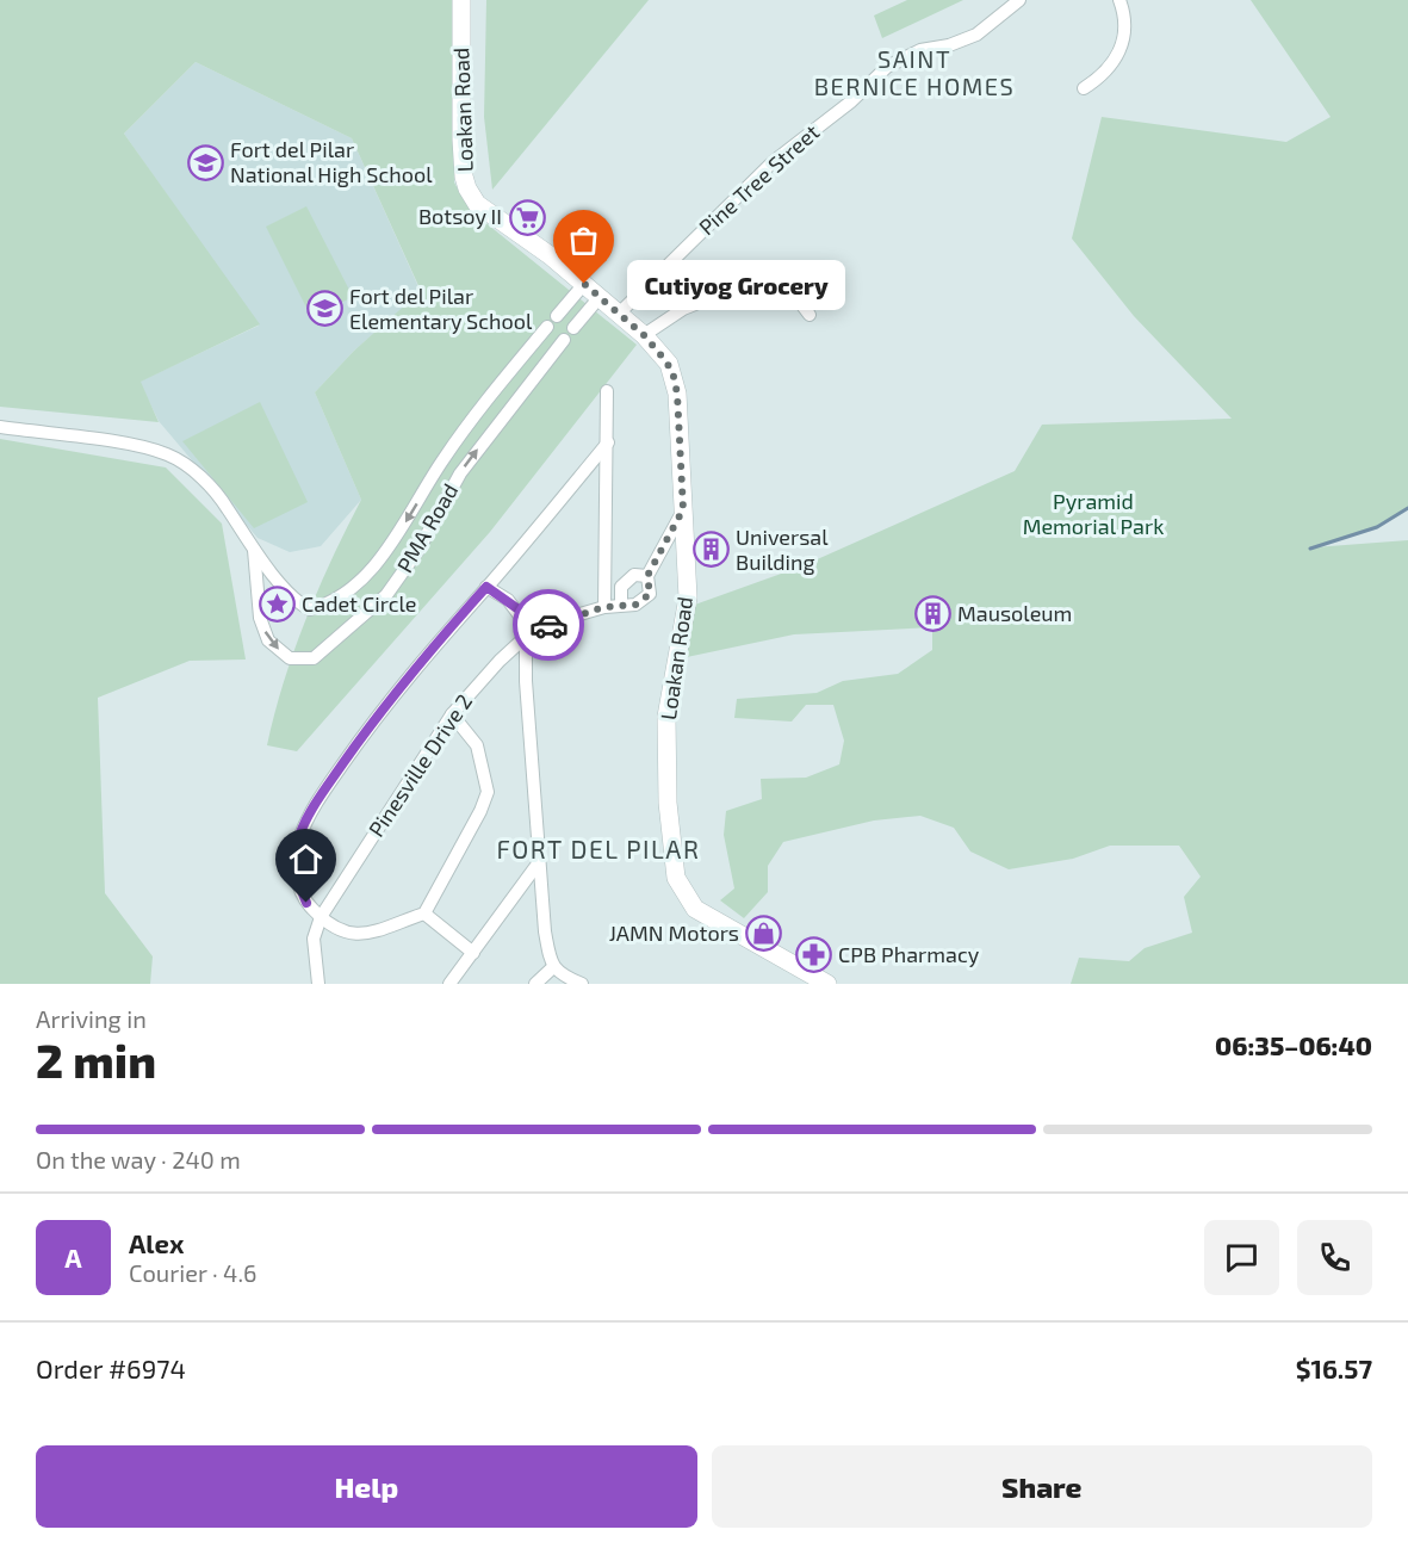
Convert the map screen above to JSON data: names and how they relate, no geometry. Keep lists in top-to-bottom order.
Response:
{
  "streets": {
    "main road": ["Loakan Road"],
    "street": ["Pine Tree Street", "PMA Road", "Pinesville Drive 2"]
  },
  "crossings": [
    ["Loakan Road", "Pine Tree Street"]
  ],
  "districts": ["SAINT BERNICE HOMES", "FORT DEL PILAR"],
  "parks": ["Pyramid Memorial Park"],
  "places": {
    "school or university": ["Fort del Pilar National High School", "Fort del Pilar Elementary School"],
    "supermarket": ["Botsoy II"],
    "other": ["Cutiyog Grocery"],
    "building": ["Universal Building", "Mausoleum"],
    "place": ["Cadet Circle"],
    "shop": ["JAMN Motors"],
    "pharmacy": ["CPB Pharmacy"]
  },
  "page": {
    "bubble": "Cutiyog Grocery",
    "heading": ["2 min", "Arriving in", "06:35–06:40"],
    "panel": [
      "Alex",
      "Courier · 4.6",
      "Order #6974",
      "$16.57"
    ],
    "bar": "On the way · 240 m",
    "round": "A",
    "buttons": ["Help", "Share"]
  }
}
